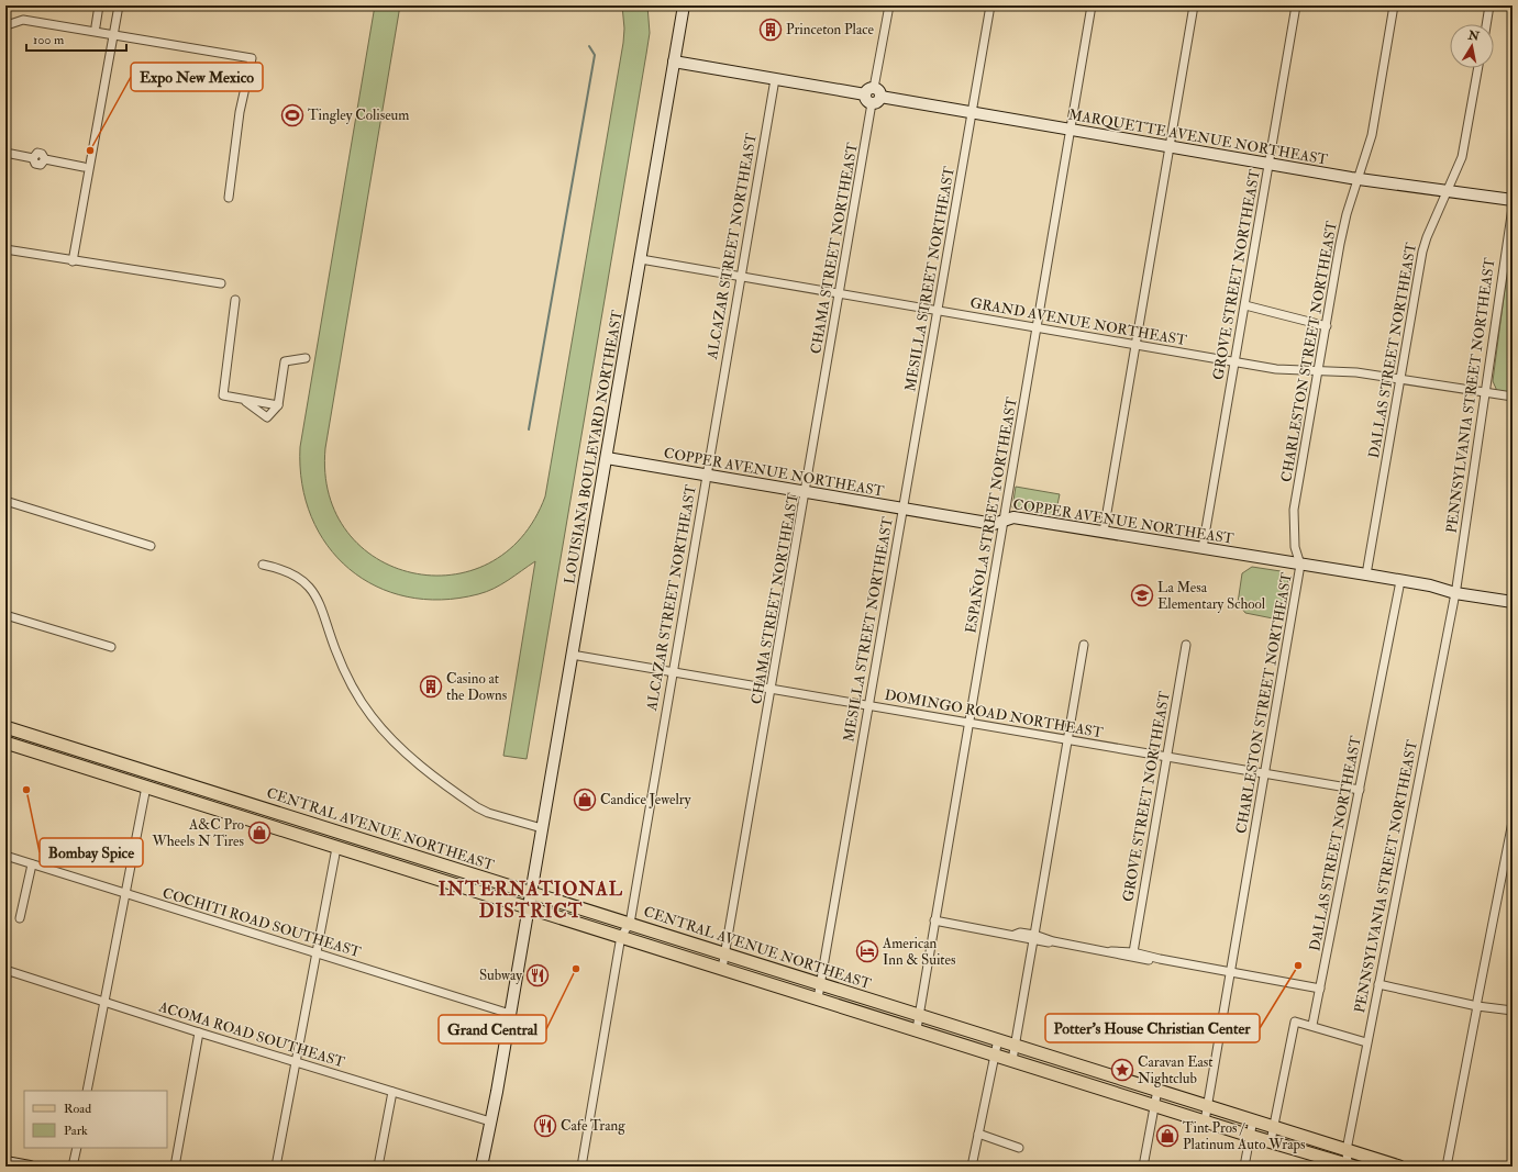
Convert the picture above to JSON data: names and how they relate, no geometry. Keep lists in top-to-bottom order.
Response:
{
  "streets": {
    "main road": ["CENTRAL AVENUE NORTHEAST"],
    "street": [
      "MARQUETTE AVENUE NORTHEAST",
      "ALCAZAR STREET NORTHEAST",
      "CHAMA STREET NORTHEAST",
      "GROVE STREET NORTHEAST",
      "MESILLA STREET NORTHEAST",
      "GRAND AVENUE NORTHEAST",
      "DALLAS STREET NORTHEAST",
      "CHARLESTON STREET NORTHEAST",
      "PENNSYLVANIA STREET NORTHEAST",
      "LOUISIANA BOULEVARD NORTHEAST",
      "COPPER AVENUE NORTHEAST",
      "ESPAÑOLA STREET NORTHEAST",
      "DOMINGO ROAD NORTHEAST",
      "COCHITI ROAD SOUTHEAST",
      "ACOMA ROAD SOUTHEAST"
    ]
  },
  "crossings": [
    ["MARQUETTE AVENUE NORTHEAST", "ALCAZAR STREET NORTHEAST"],
    ["MARQUETTE AVENUE NORTHEAST", "CHAMA STREET NORTHEAST"],
    ["MARQUETTE AVENUE NORTHEAST", "GROVE STREET NORTHEAST"],
    ["MARQUETTE AVENUE NORTHEAST", "MESILLA STREET NORTHEAST"],
    ["MARQUETTE AVENUE NORTHEAST", "DALLAS STREET NORTHEAST"],
    ["MARQUETTE AVENUE NORTHEAST", "CHARLESTON STREET NORTHEAST"],
    ["MARQUETTE AVENUE NORTHEAST", "LOUISIANA BOULEVARD NORTHEAST"],
    ["MARQUETTE AVENUE NORTHEAST", "ESPAÑOLA STREET NORTHEAST"],
    ["ALCAZAR STREET NORTHEAST", "GRAND AVENUE NORTHEAST"],
    ["ALCAZAR STREET NORTHEAST", "COPPER AVENUE NORTHEAST"],
    ["ALCAZAR STREET NORTHEAST", "DOMINGO ROAD NORTHEAST"],
    ["ALCAZAR STREET NORTHEAST", "CENTRAL AVENUE NORTHEAST"],
    ["CHAMA STREET NORTHEAST", "GRAND AVENUE NORTHEAST"],
    ["CHAMA STREET NORTHEAST", "COPPER AVENUE NORTHEAST"],
    ["CHAMA STREET NORTHEAST", "DOMINGO ROAD NORTHEAST"],
    ["CHAMA STREET NORTHEAST", "CENTRAL AVENUE NORTHEAST"],
    ["GROVE STREET NORTHEAST", "GRAND AVENUE NORTHEAST"],
    ["GROVE STREET NORTHEAST", "COPPER AVENUE NORTHEAST"],
    ["GROVE STREET NORTHEAST", "DOMINGO ROAD NORTHEAST"],
    ["MESILLA STREET NORTHEAST", "GRAND AVENUE NORTHEAST"],
    ["MESILLA STREET NORTHEAST", "COPPER AVENUE NORTHEAST"],
    ["MESILLA STREET NORTHEAST", "DOMINGO ROAD NORTHEAST"],
    ["MESILLA STREET NORTHEAST", "CENTRAL AVENUE NORTHEAST"],
    ["GRAND AVENUE NORTHEAST", "DALLAS STREET NORTHEAST"],
    ["GRAND AVENUE NORTHEAST", "CHARLESTON STREET NORTHEAST"],
    ["GRAND AVENUE NORTHEAST", "PENNSYLVANIA STREET NORTHEAST"],
    ["GRAND AVENUE NORTHEAST", "LOUISIANA BOULEVARD NORTHEAST"],
    ["GRAND AVENUE NORTHEAST", "ESPAÑOLA STREET NORTHEAST"],
    ["DALLAS STREET NORTHEAST", "COPPER AVENUE NORTHEAST"],
    ["DALLAS STREET NORTHEAST", "DOMINGO ROAD NORTHEAST"],
    ["CHARLESTON STREET NORTHEAST", "COPPER AVENUE NORTHEAST"],
    ["CHARLESTON STREET NORTHEAST", "DOMINGO ROAD NORTHEAST"],
    ["CHARLESTON STREET NORTHEAST", "CENTRAL AVENUE NORTHEAST"],
    ["PENNSYLVANIA STREET NORTHEAST", "COPPER AVENUE NORTHEAST"],
    ["PENNSYLVANIA STREET NORTHEAST", "CENTRAL AVENUE NORTHEAST"],
    ["LOUISIANA BOULEVARD NORTHEAST", "COPPER AVENUE NORTHEAST"],
    ["LOUISIANA BOULEVARD NORTHEAST", "DOMINGO ROAD NORTHEAST"],
    ["LOUISIANA BOULEVARD NORTHEAST", "CENTRAL AVENUE NORTHEAST"],
    ["LOUISIANA BOULEVARD NORTHEAST", "COCHITI ROAD SOUTHEAST"],
    ["LOUISIANA BOULEVARD NORTHEAST", "ACOMA ROAD SOUTHEAST"],
    ["COPPER AVENUE NORTHEAST", "ESPAÑOLA STREET NORTHEAST"],
    ["ESPAÑOLA STREET NORTHEAST", "DOMINGO ROAD NORTHEAST"],
    ["ESPAÑOLA STREET NORTHEAST", "CENTRAL AVENUE NORTHEAST"]
  ],
  "districts": ["INTERNATIONAL DISTRICT"],
  "places": {
    "building": ["Princeton Place", "Casino at the Downs"],
    "sports": ["Tingley Coliseum"],
    "other": [
      "Expo New Mexico",
      "Bombay Spice",
      "Potter's House Christian Center",
      "Grand Central"
    ],
    "school or university": ["La Mesa Elementary School"],
    "shop": ["Candice Jewelry", "A&C Pro Wheels N Tires", "Tint Pros / Platinum Auto Wraps"],
    "hotel": ["American Inn & Suites"],
    "restaurant": ["Subway", "Cafe Trang"],
    "place": ["Caravan East Nightclub"]
  },
  "legend": ["Road", "Park"],
  "scale_bar": "100 m",
  "north": "top"
}
